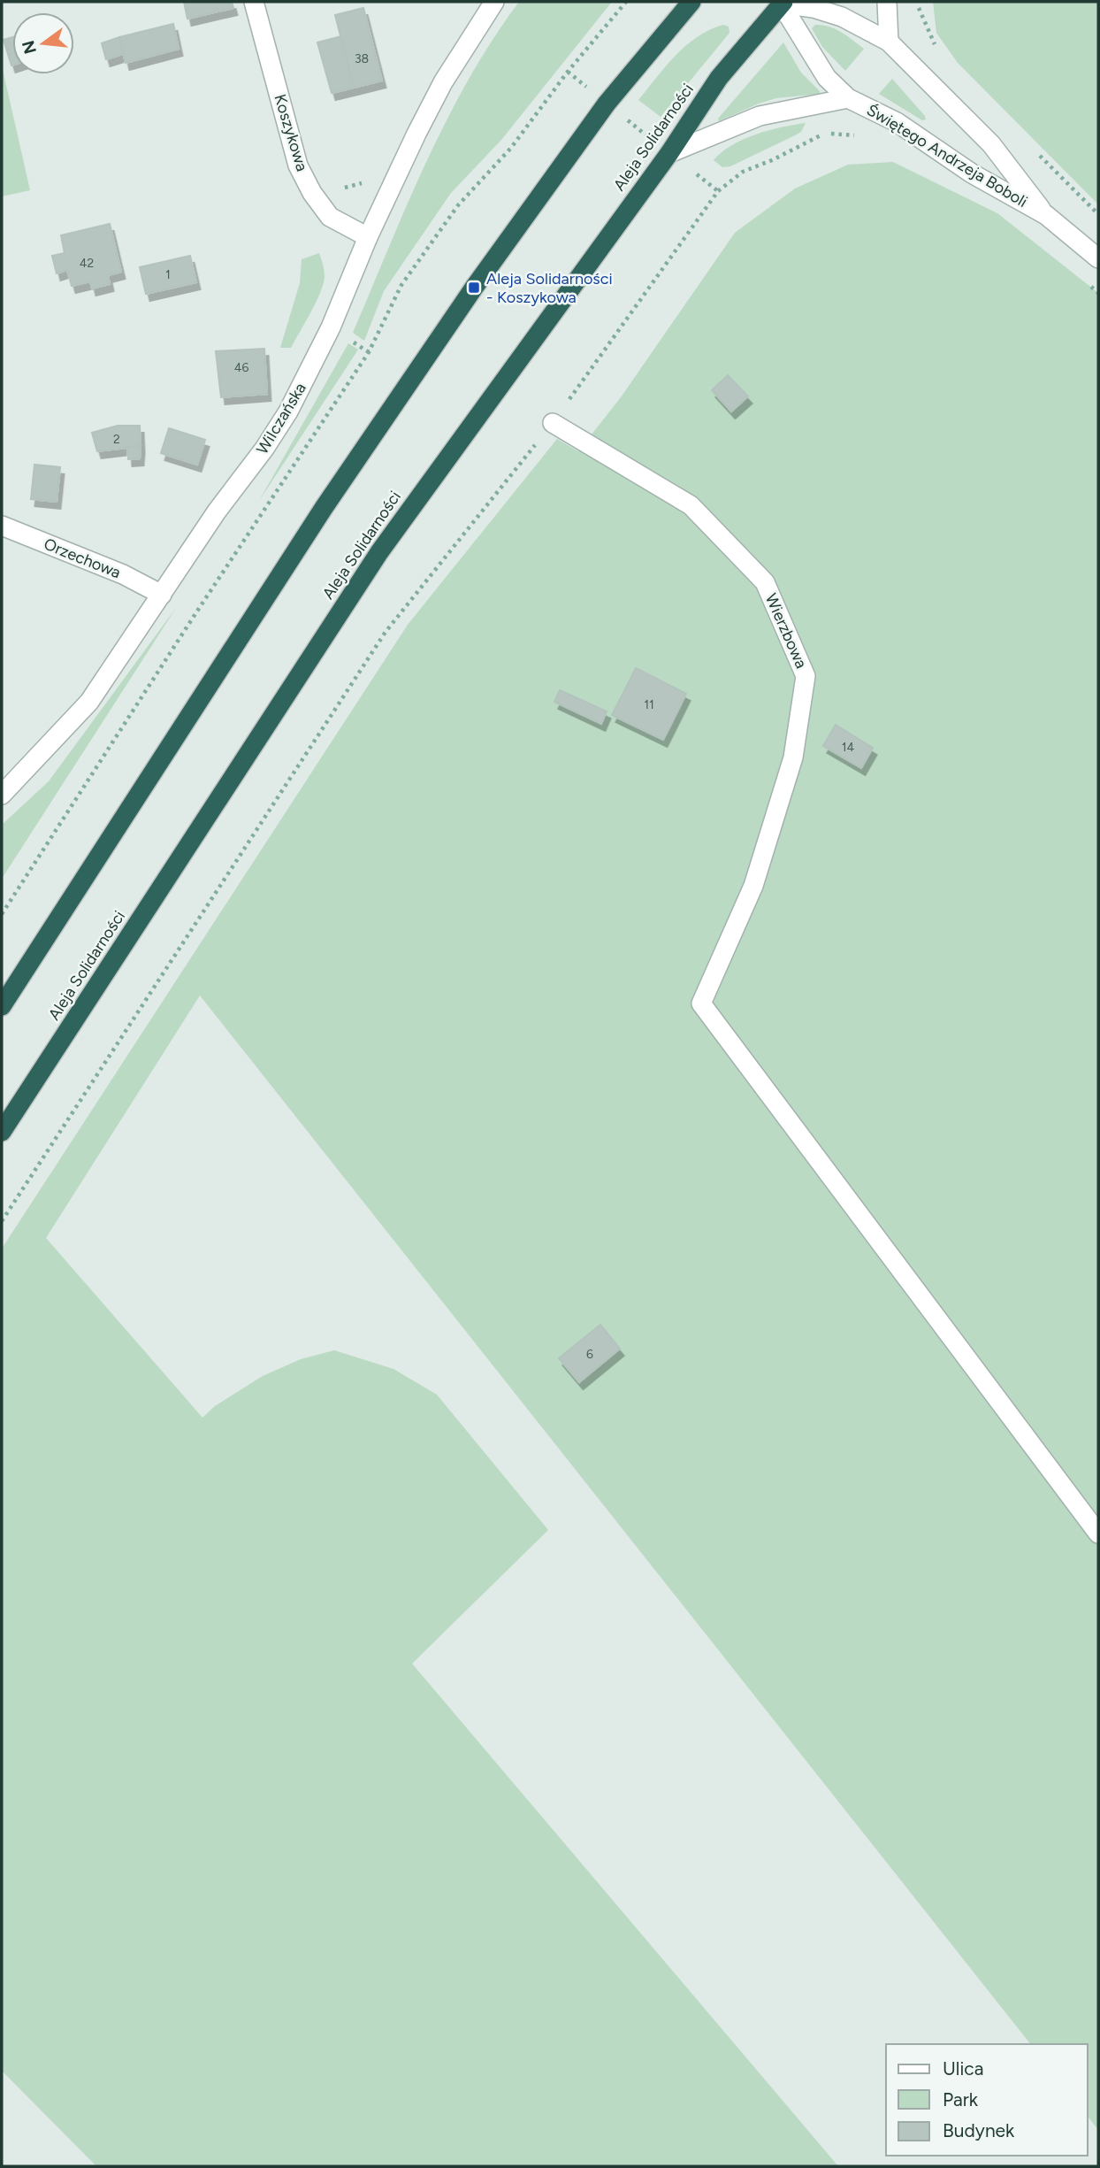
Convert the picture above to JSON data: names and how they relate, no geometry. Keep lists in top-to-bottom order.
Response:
{
  "streets": {
    "highway": ["Aleja Solidarności"],
    "street": [
      "Koszykowa",
      "Świętego Andrzeja Boboli",
      "WiIczańska",
      "Orzechowa",
      "Wierzbowa"
    ]
  },
  "crossings": [
    ["Koszykowa", "WiIczańska"],
    ["Aleja Solidarności", "Świętego Andrzeja Boboli"],
    ["WiIczańska", "Orzechowa"]
  ],
  "places": {
    "transit": ["Aleja Solidarności - Koszykowa"]
  },
  "house_numbers": [
    "38",
    "42",
    "1",
    "46",
    "2",
    "11",
    "14",
    "6"
  ],
  "legend": ["Ulica", "Park", "Budynek"],
  "north": "left"
}
